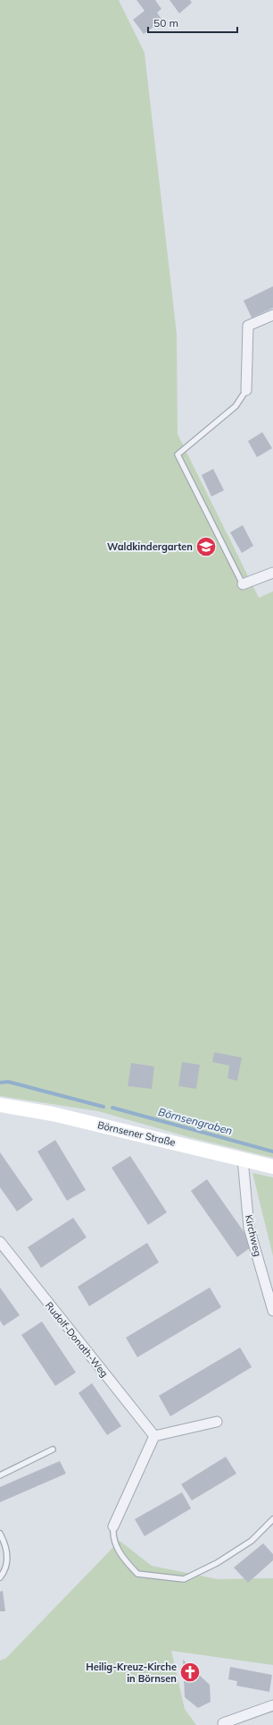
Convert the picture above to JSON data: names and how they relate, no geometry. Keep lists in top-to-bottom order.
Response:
{
  "streets": {
    "street": ["Börnsener Straße", "Kirchweg", "Rudolf-Donath-Weg"]
  },
  "crossings": [
    ["Börnsener Straße", "Kirchweg"]
  ],
  "water": ["Börnsengraben"],
  "places": {
    "school or university": ["Waldkindergarten"],
    "church": ["Heilig-Kreuz-Kirche in Börnsen"]
  },
  "scale_bar": "50 m"
}
